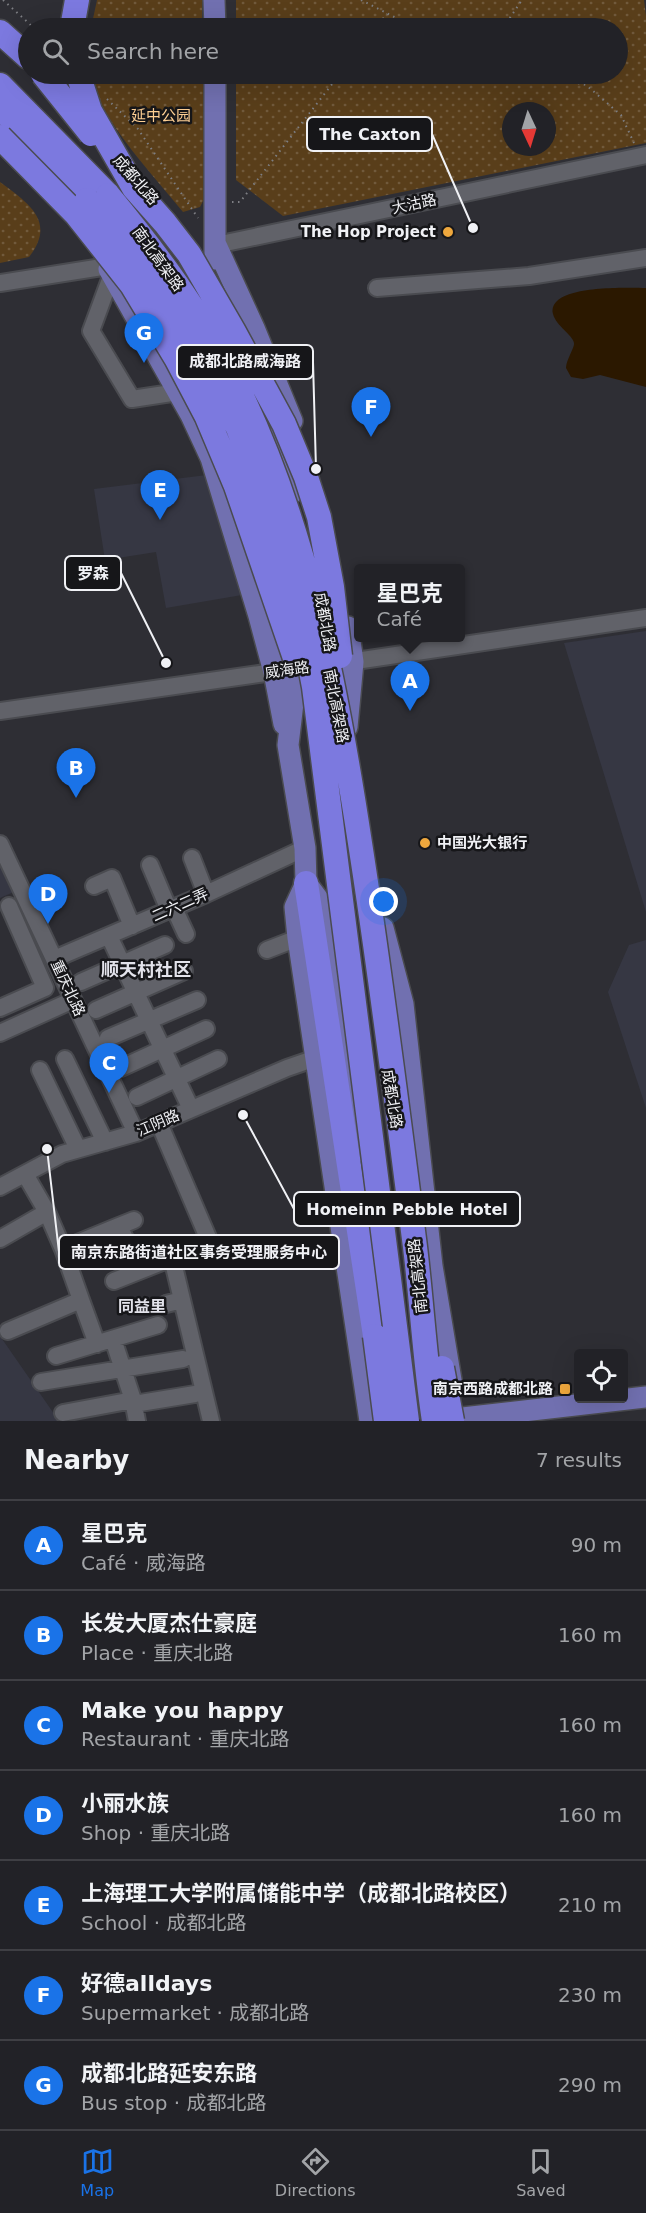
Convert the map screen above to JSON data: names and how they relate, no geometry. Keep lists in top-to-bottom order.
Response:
{
  "streets": {
    "highway": ["南北高架路"],
    "main road": ["成都北路"],
    "street": [
      "大沽路",
      "威海路",
      "二六二弄",
      "重庆北路",
      "江阴路"
    ]
  },
  "crossings": [
    ["成都北路", "南北高架路"],
    ["成都北路", "威海路"],
    ["二六二弄", "重庆北路"],
    ["重庆北路", "江阴路"]
  ],
  "districts": ["顺天村社区", "同益里"],
  "parks": ["延中公园"],
  "places": {
    "other": [
      "The Caxton",
      "The Hop Project",
      "成都北路威海路",
      "罗森",
      "中国光大银行",
      "Homeinn Pebble Hotel",
      "南京东路街道社区事务受理服务中心"
    ],
    "transit": ["南京西路成都北路"]
  },
  "north": "bottom",
  "page": {
    "search": "Search here",
    "pins": [
      "G",
      "F",
      "E",
      "A",
      "B",
      "D",
      "C"
    ],
    "popup": ["星巴克", "Café"],
    "heading": ["Nearby", "7 results"],
    "list": [
      {
        "mark": "A",
        "name": "星巴克",
        "note": "Café · 威海路",
        "value": "90 m"
      },
      {
        "mark": "B",
        "name": "长发大厦杰仕豪庭",
        "note": "Place · 重庆北路",
        "value": "160 m"
      },
      {
        "mark": "C",
        "name": "Make you happy",
        "note": "Restaurant · 重庆北路",
        "value": "160 m"
      },
      {
        "mark": "D",
        "name": "小丽水族",
        "note": "Shop · 重庆北路",
        "value": "160 m"
      },
      {
        "mark": "E",
        "name": "上海理工大学附属储能中学（成都北路校区）",
        "note": "School · 成都北路",
        "value": "210 m"
      },
      {
        "mark": "F",
        "name": "好德alldays",
        "note": "Supermarket · 成都北路",
        "value": "230 m"
      },
      {
        "mark": "G",
        "name": "成都北路延安东路",
        "note": "Bus stop · 成都北路",
        "value": "290 m"
      }
    ],
    "nav": ["Map", "Directions", "Saved"]
  }
}
